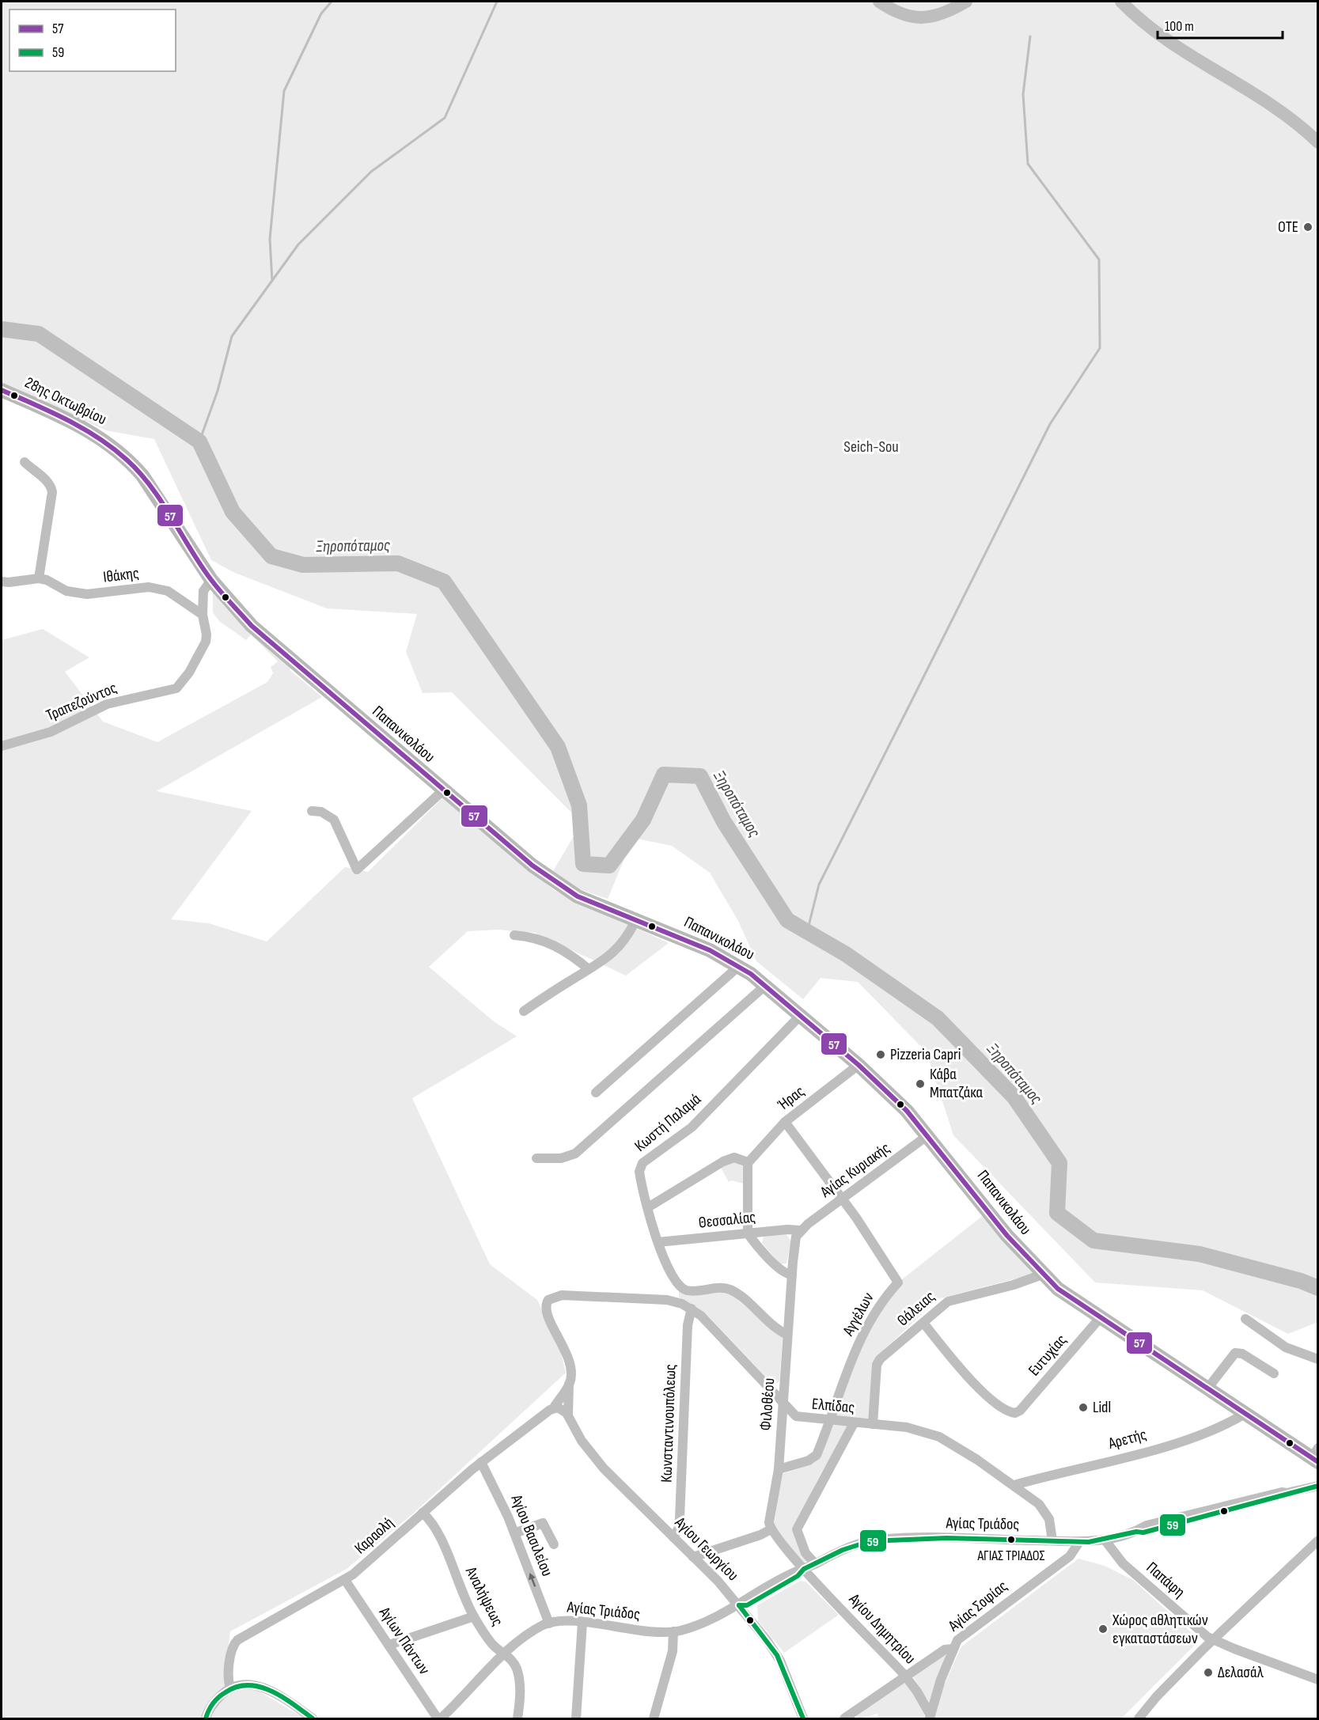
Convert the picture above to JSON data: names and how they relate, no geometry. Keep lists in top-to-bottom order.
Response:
{
  "streets": {
    "main road": ["28ης Οκτωβρίου", "Παπανικολάου"],
    "street": [
      "Ιθάκης",
      "Τραπεζούντος",
      "Ήρας",
      "Κωστή Παλαμά",
      "Αγίας Κυριακής",
      "Θεσσαλίας",
      "Θάλειας",
      "Αγγέλων",
      "Ευτυχίας",
      "Φιλοθέου",
      "Ελπίδας",
      "Κωνσταντινουπόλεως",
      "Αρετής",
      "Αγίας Τριάδος",
      "Καραολή",
      "Αγίου Βασιλείου",
      "Αγίου Γεωργίου",
      "Παπάφη",
      "Αναλήψεως",
      "Αγίας Σοφίας",
      "Αγίου Δημητρίου",
      "Αγίων Πάντων"
    ]
  },
  "crossings": [
    ["28ης Οκτωβρίου", "Παπανικολάου"],
    ["Ιθάκης", "Τραπεζούντος"],
    ["Παπανικολάου", "Ήρας"],
    ["Παπανικολάου", "Κωστή Παλαμά"],
    ["Παπανικολάου", "Αγίας Κυριακής"],
    ["Παπανικολάου", "Θάλειας"],
    ["Παπανικολάου", "Ευτυχίας"],
    ["Παπανικολάου", "Αρετής"],
    ["Ήρας", "Αγγέλων"],
    ["Κωστή Παλαμά", "Θεσσαλίας"],
    ["Κωστή Παλαμά", "Φιλοθέου"],
    ["Αγίας Κυριακής", "Θεσσαλίας"],
    ["Αγίας Κυριακής", "Αγγέλων"],
    ["Αγίας Κυριακής", "Φιλοθέου"],
    ["Θεσσαλίας", "Φιλοθέου"],
    ["Θάλειας", "Ευτυχίας"],
    ["Θάλειας", "Ελπίδας"],
    ["Αγγέλων", "Φιλοθέου"],
    ["Αγγέλων", "Ελπίδας"],
    ["Φιλοθέου", "Ελπίδας"],
    ["Ελπίδας", "Κωνσταντινουπόλεως"],
    ["Ελπίδας", "Αρετής"],
    ["Ελπίδας", "Αγίας Τριάδος"],
    ["Ελπίδας", "Αγίου Γεωργίου"],
    ["Κωνσταντινουπόλεως", "Αγίου Γεωργίου"],
    ["Αγίας Τριάδος", "Αγίου Βασιλείου"],
    ["Αγίας Τριάδος", "Αγίου Γεωργίου"],
    ["Αγίας Τριάδος", "Παπάφη"],
    ["Αγίας Τριάδος", "Αναλήψεως"],
    ["Αγίας Τριάδος", "Αγίας Σοφίας"],
    ["Αγίας Τριάδος", "Αγίου Δημητρίου"],
    ["Αγίας Τριάδος", "Αγίων Πάντων"],
    ["Καραολή", "Αγίου Βασιλείου"],
    ["Καραολή", "Αγίου Γεωργίου"],
    ["Καραολή", "Αναλήψεως"],
    ["Καραολή", "Αγίων Πάντων"],
    ["Αγίας Σοφίας", "Αγίου Δημητρίου"]
  ],
  "one_way": ["Αγίου Βασιλείου"],
  "water": ["Ξηροπόταμος"],
  "parks": ["Seich-Sou"],
  "places": [
    "ΟΤΕ",
    "Pizzeria Capri",
    "Κάβα Μπατζάκα",
    "Lidl",
    "ΑΓΙΑΣ ΤΡΙΑΔΟΣ",
    "Χώρος αθλητικών εγκαταστάσεων",
    "Δελασάλ"
  ],
  "lines": ["transit line 57", "transit line 59"],
  "legend": ["57", "59"],
  "scale_bar": "100 m"
}
